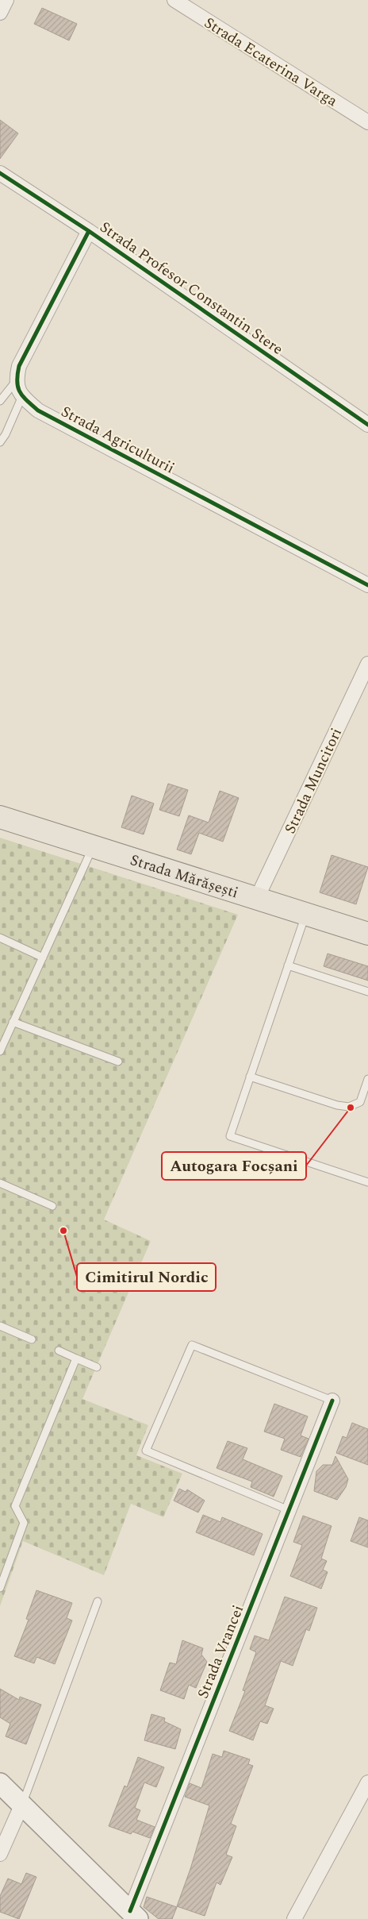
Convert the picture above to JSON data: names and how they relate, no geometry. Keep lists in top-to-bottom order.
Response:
{
  "streets": {
    "main road": ["Strada Mărășești"],
    "street": [
      "Strada Ecaterina Varga",
      "Strada Profesor Constantin Stere",
      "Strada Agriculturii",
      "Strada Muncitori",
      "Strada Vrancei"
    ]
  },
  "crossings": [
    ["Strada Muncitori", "Strada Mărășești"]
  ],
  "places": ["Autogara Focșani", "Cimitirul Nordic"]
}
